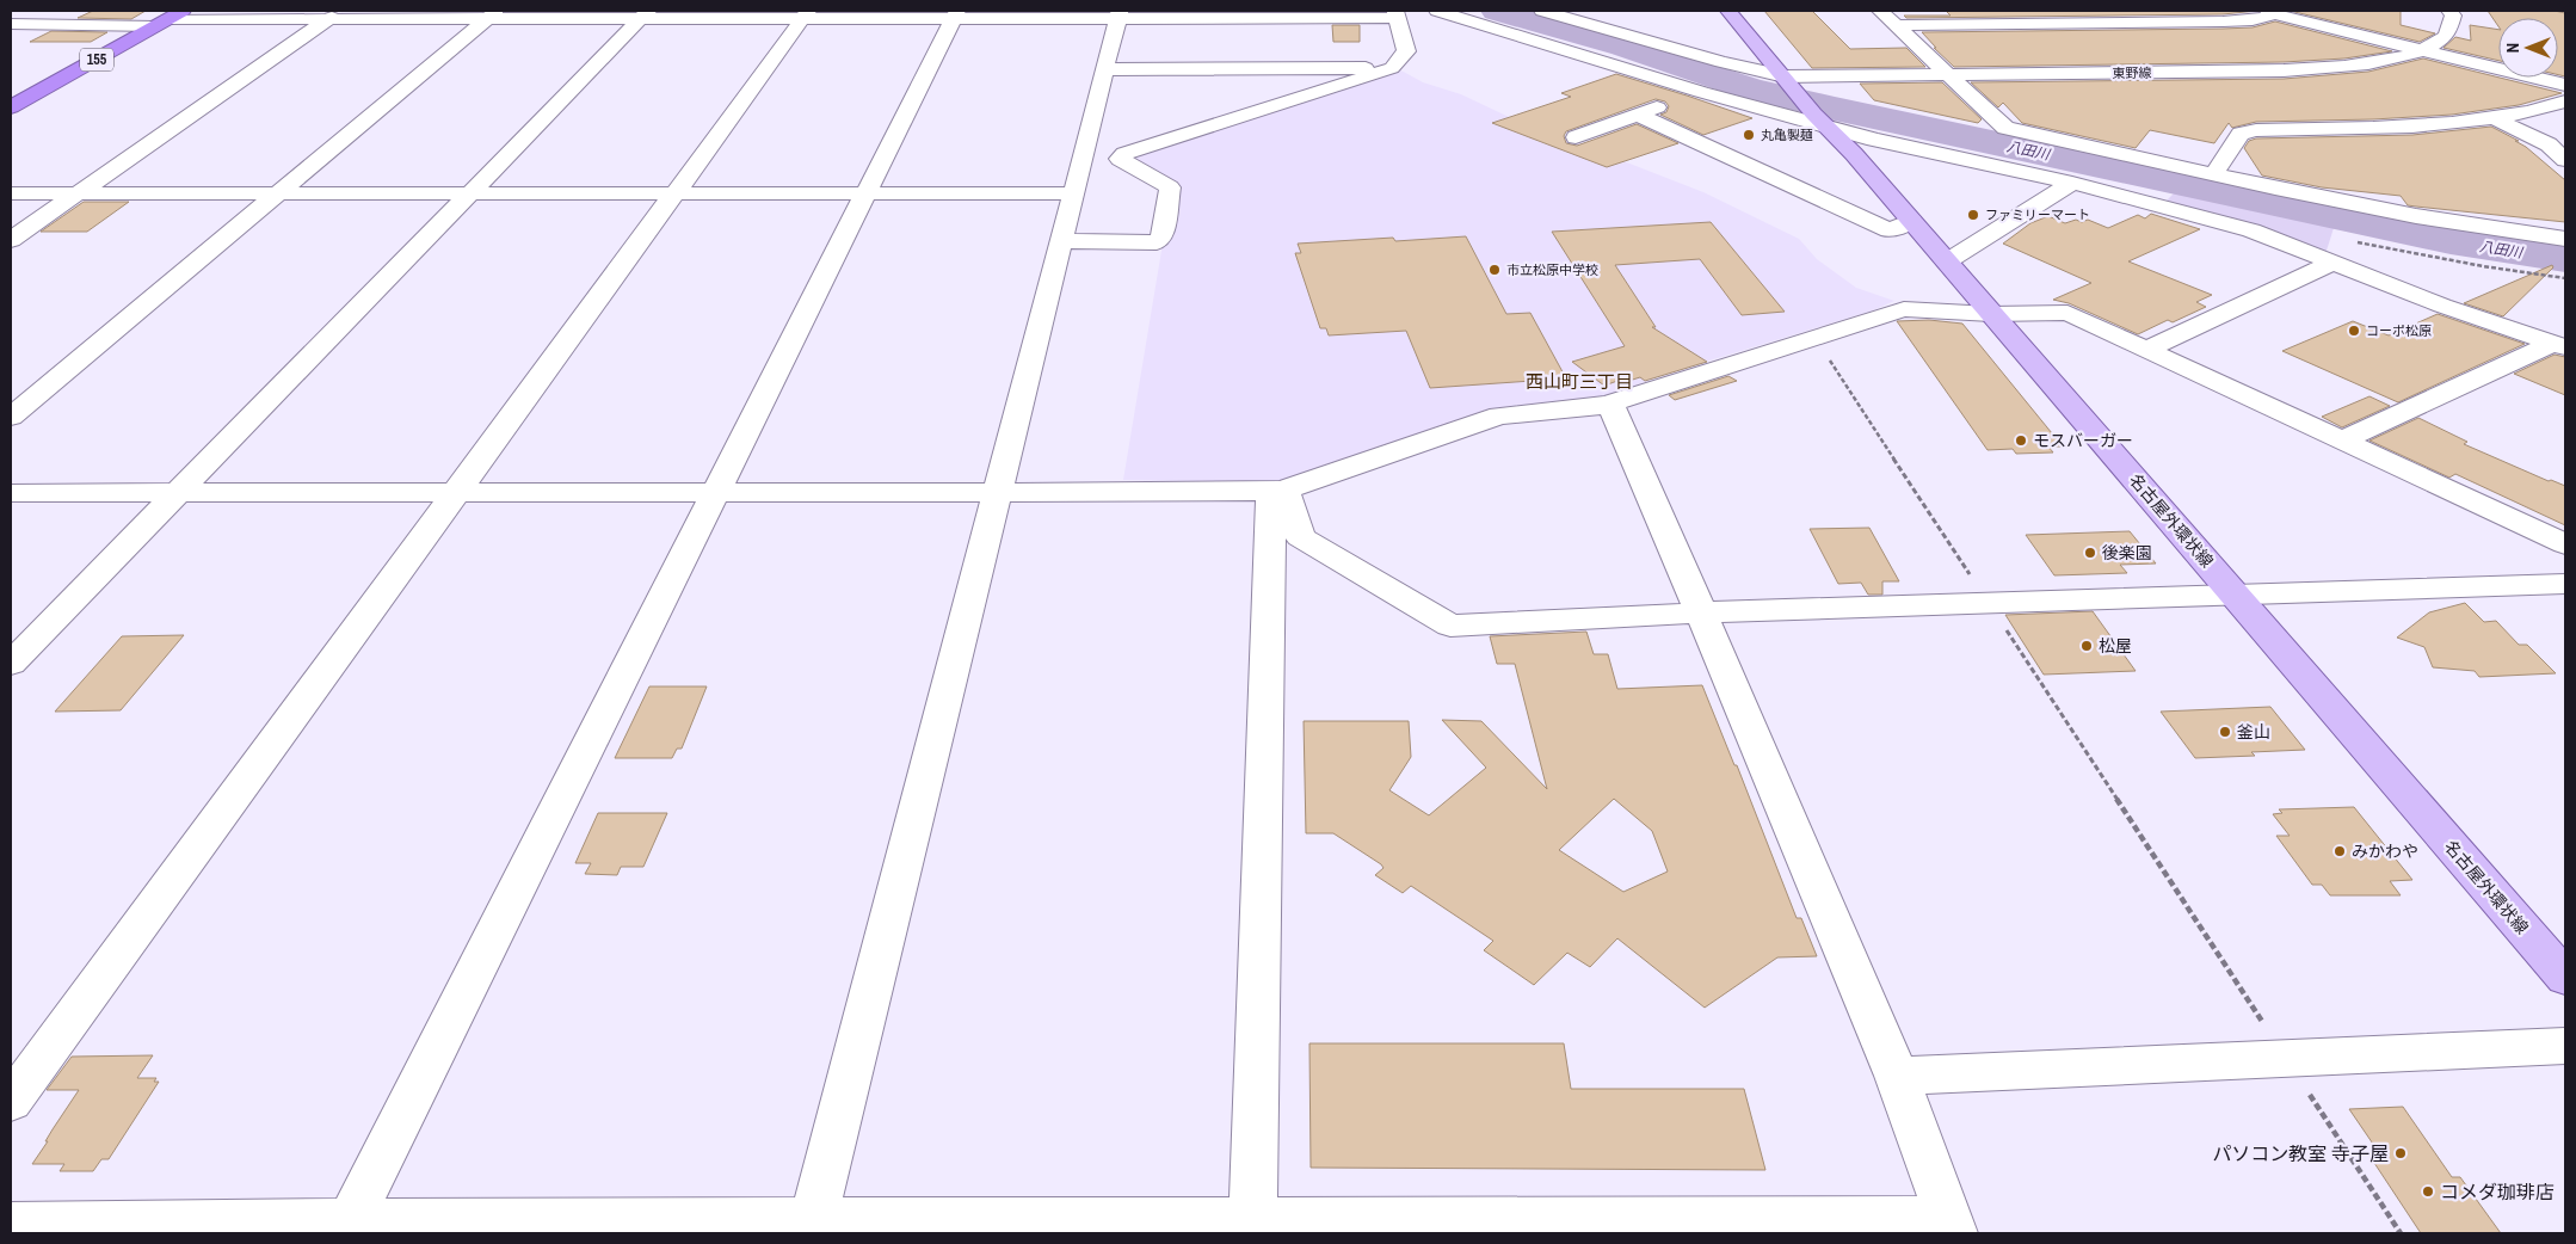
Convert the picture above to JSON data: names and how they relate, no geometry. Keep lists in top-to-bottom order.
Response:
{
  "streets": {
    "highway": ["155"],
    "main road": ["名古屋外環状線"],
    "street": ["東野線"]
  },
  "crossings": [
    ["東野線", "名古屋外環状線"]
  ],
  "districts": ["西山町三丁目"],
  "water": ["八田川"],
  "places": [
    "丸亀製麺",
    "ファミリーマート",
    "市立松原中学校",
    "コーポ松原",
    "モスバーガー",
    "後楽園",
    "松屋",
    "釜山",
    "みかわや",
    "パソコン教室 寺子屋",
    "コメダ珈琲店"
  ],
  "north": "left"
}
